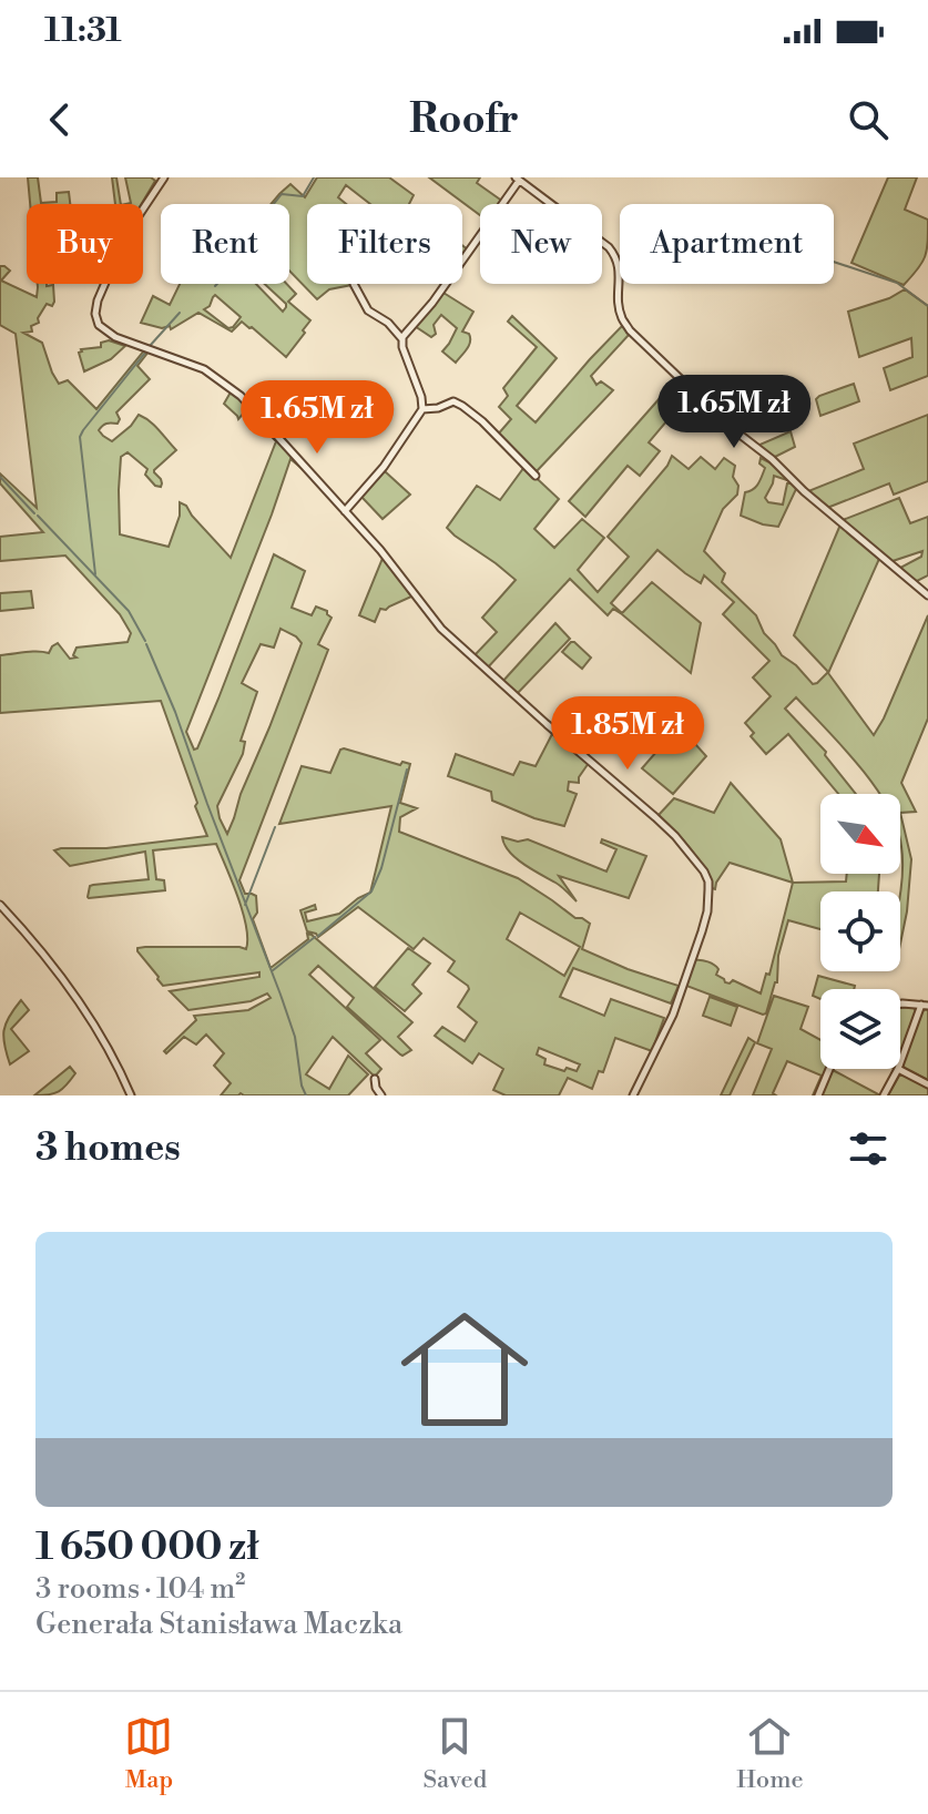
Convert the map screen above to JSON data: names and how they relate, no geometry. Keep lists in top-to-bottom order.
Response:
{
  "north": "bottom right",
  "page": {
    "status": "11:31",
    "header": "Roofr",
    "chip": [
      "Buy",
      "Rent",
      "Filters",
      "New",
      "Apartment"
    ],
    "price": ["1.65M zł", "1.65M zł", "1.85M zł"],
    "heading": "3 homes",
    "list": [
      {
        "name": "1 650 000 zł",
        "note": "3 rooms · 104 m² · Generała Stanisława Maczka"
      }
    ],
    "tabs": ["Map", "Saved", "Home"]
  }
}
